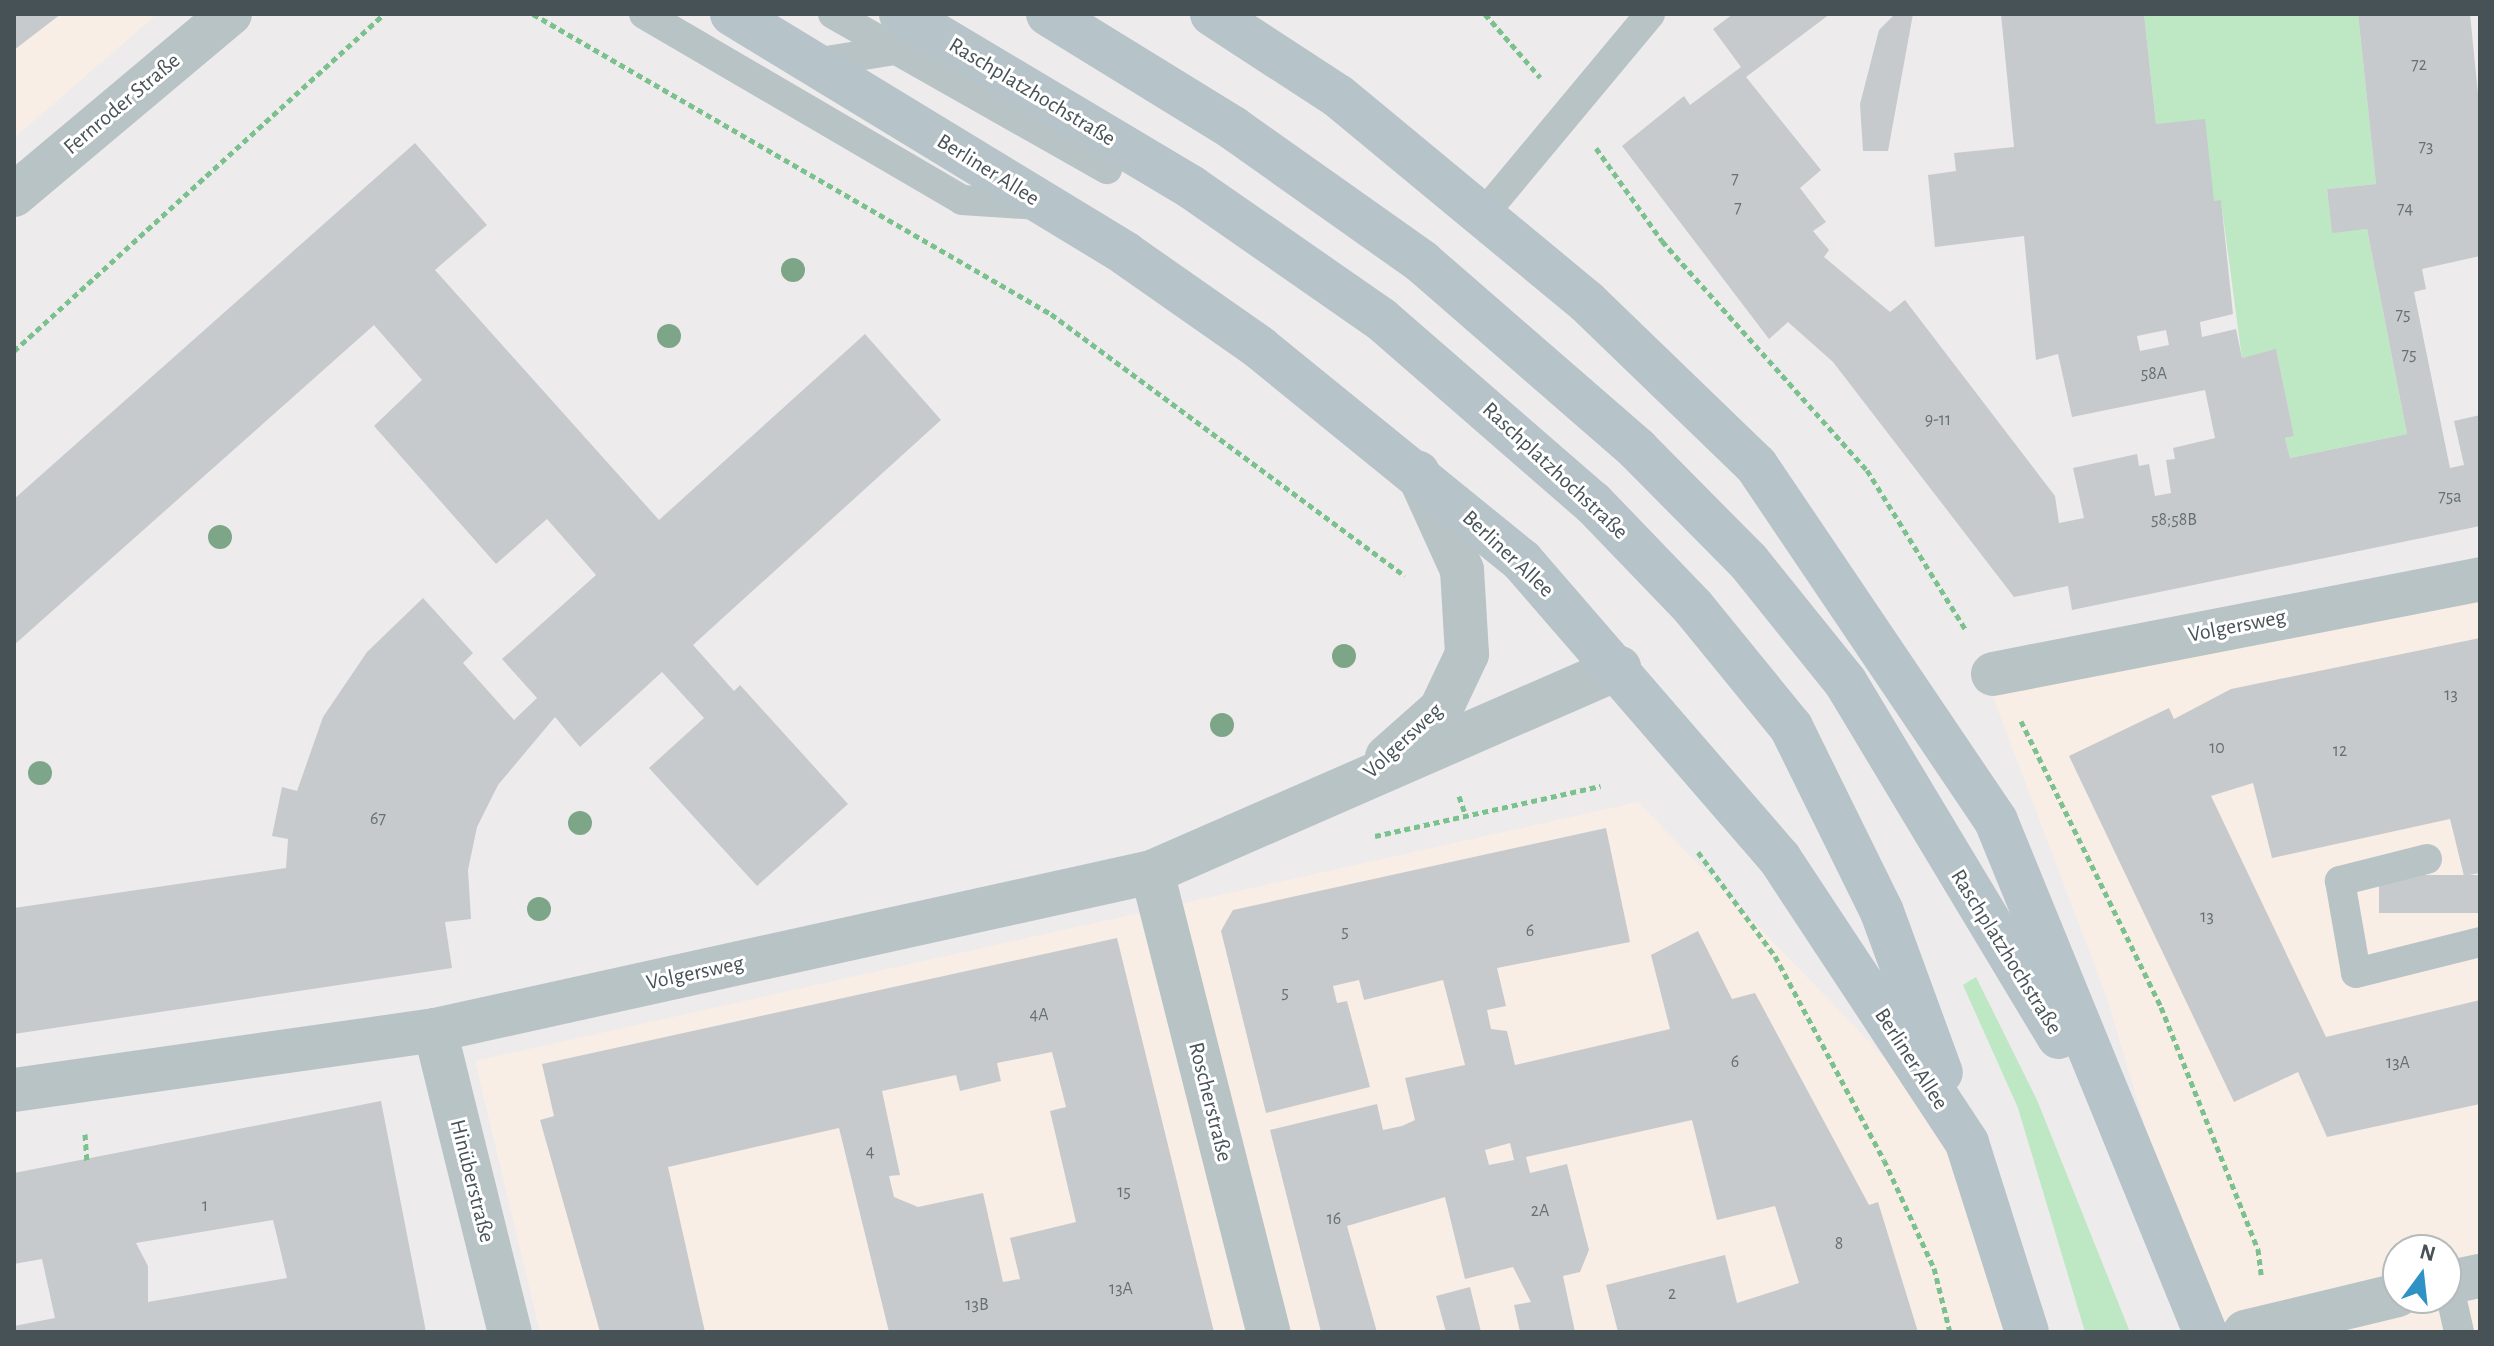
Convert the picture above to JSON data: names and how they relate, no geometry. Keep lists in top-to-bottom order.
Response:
{
  "streets": {
    "main road": ["Raschplatzhochstraße", "Berliner Allee"],
    "street": [
      "Fernroder Straße",
      "Volgersweg",
      "Roscherstraße",
      "Hinüberstraße"
    ]
  },
  "crossings": [
    ["Raschplatzhochstraße", "Berliner Allee"],
    ["Berliner Allee", "Volgersweg"],
    ["Volgersweg", "Roscherstraße"],
    ["Volgersweg", "Hinüberstraße"]
  ],
  "house_numbers": [
    "72",
    "73",
    "7",
    "7",
    "74",
    "75",
    "75",
    "58A",
    "9-11",
    "75a",
    "58;58B",
    "13",
    "10",
    "12",
    "67",
    "13",
    "6",
    "5",
    "5",
    "4A",
    "6",
    "13A",
    "4",
    "15",
    "1",
    "2A",
    "16",
    "8",
    "13A",
    "2",
    "13B"
  ],
  "north": "top"
}
